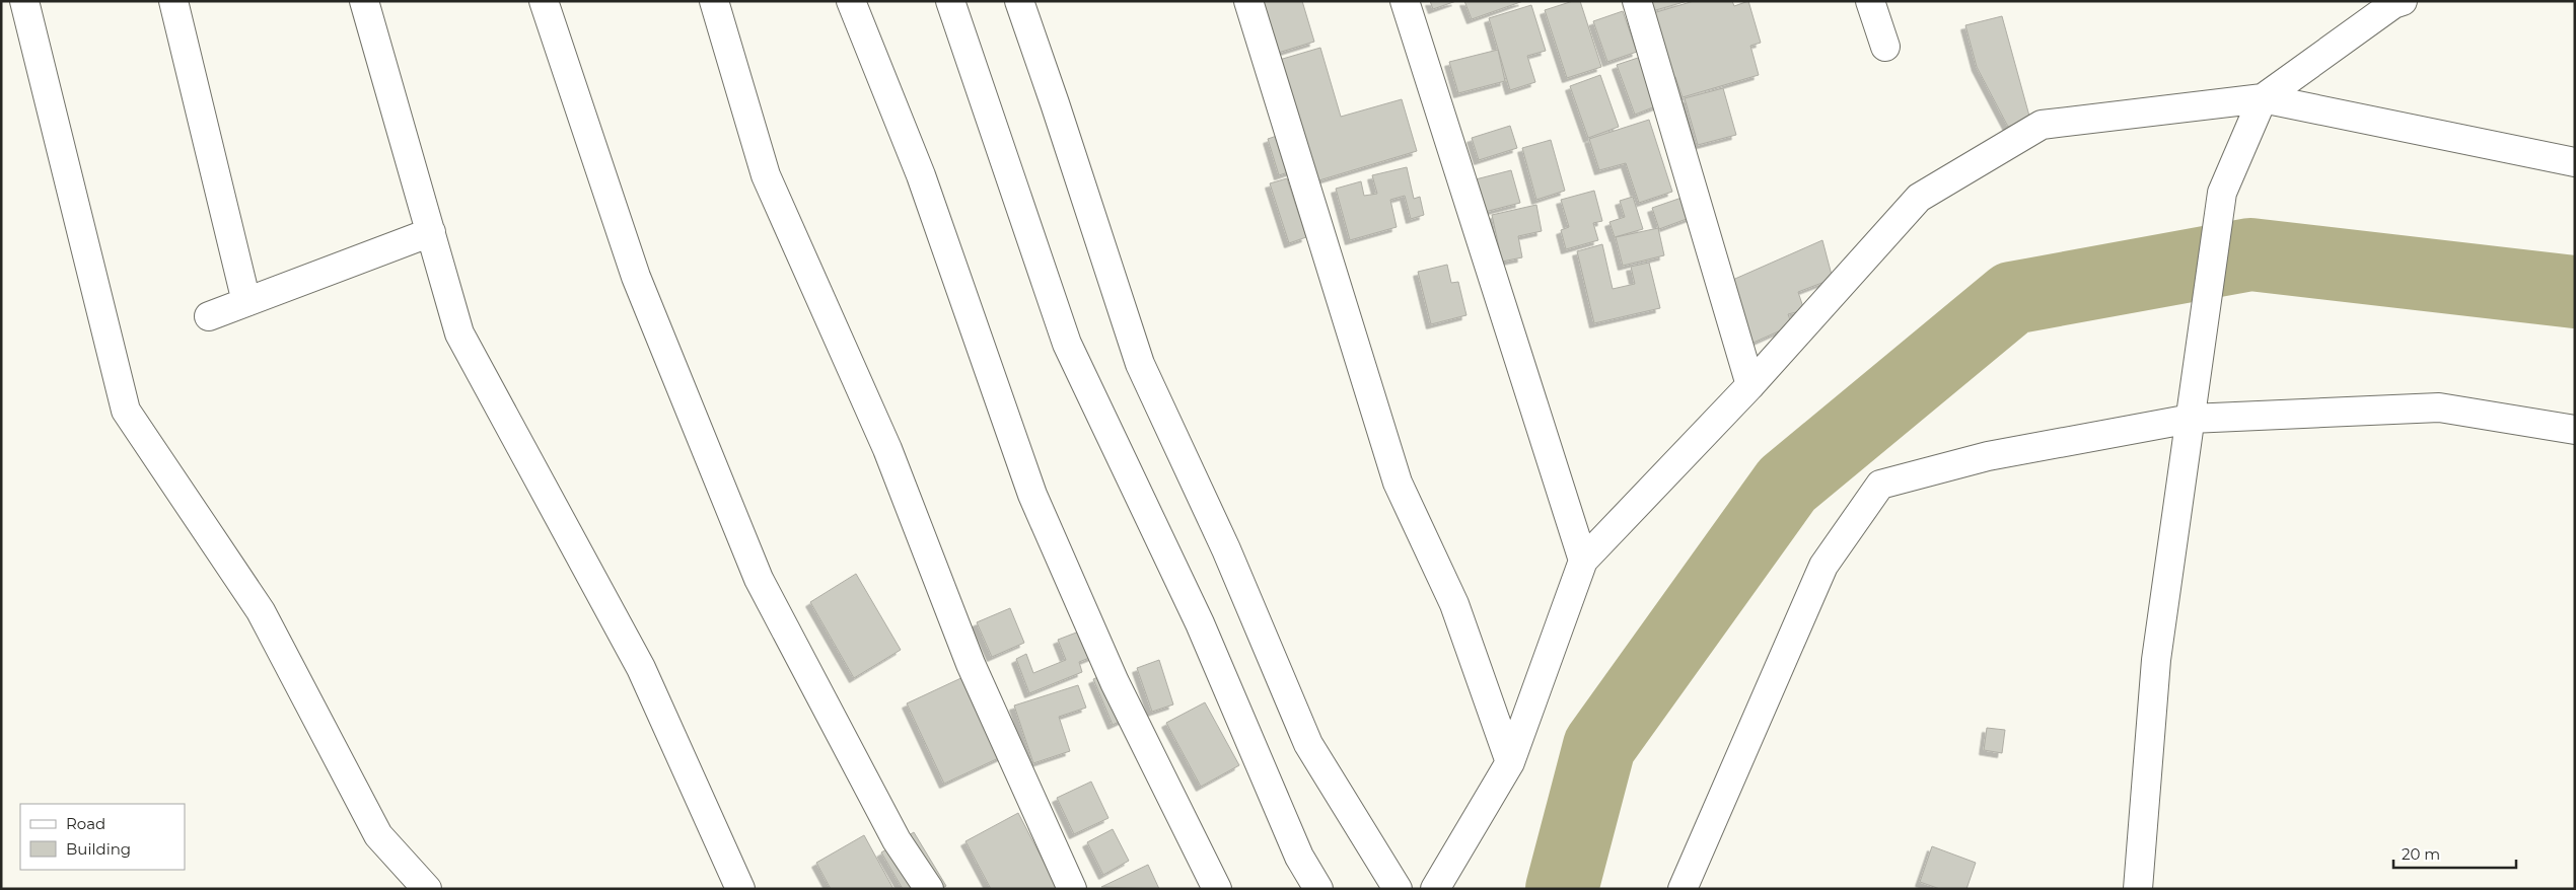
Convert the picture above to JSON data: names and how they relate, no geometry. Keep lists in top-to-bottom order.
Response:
{
  "legend": ["Road", "Building"],
  "scale_bar": "20 m"
}
